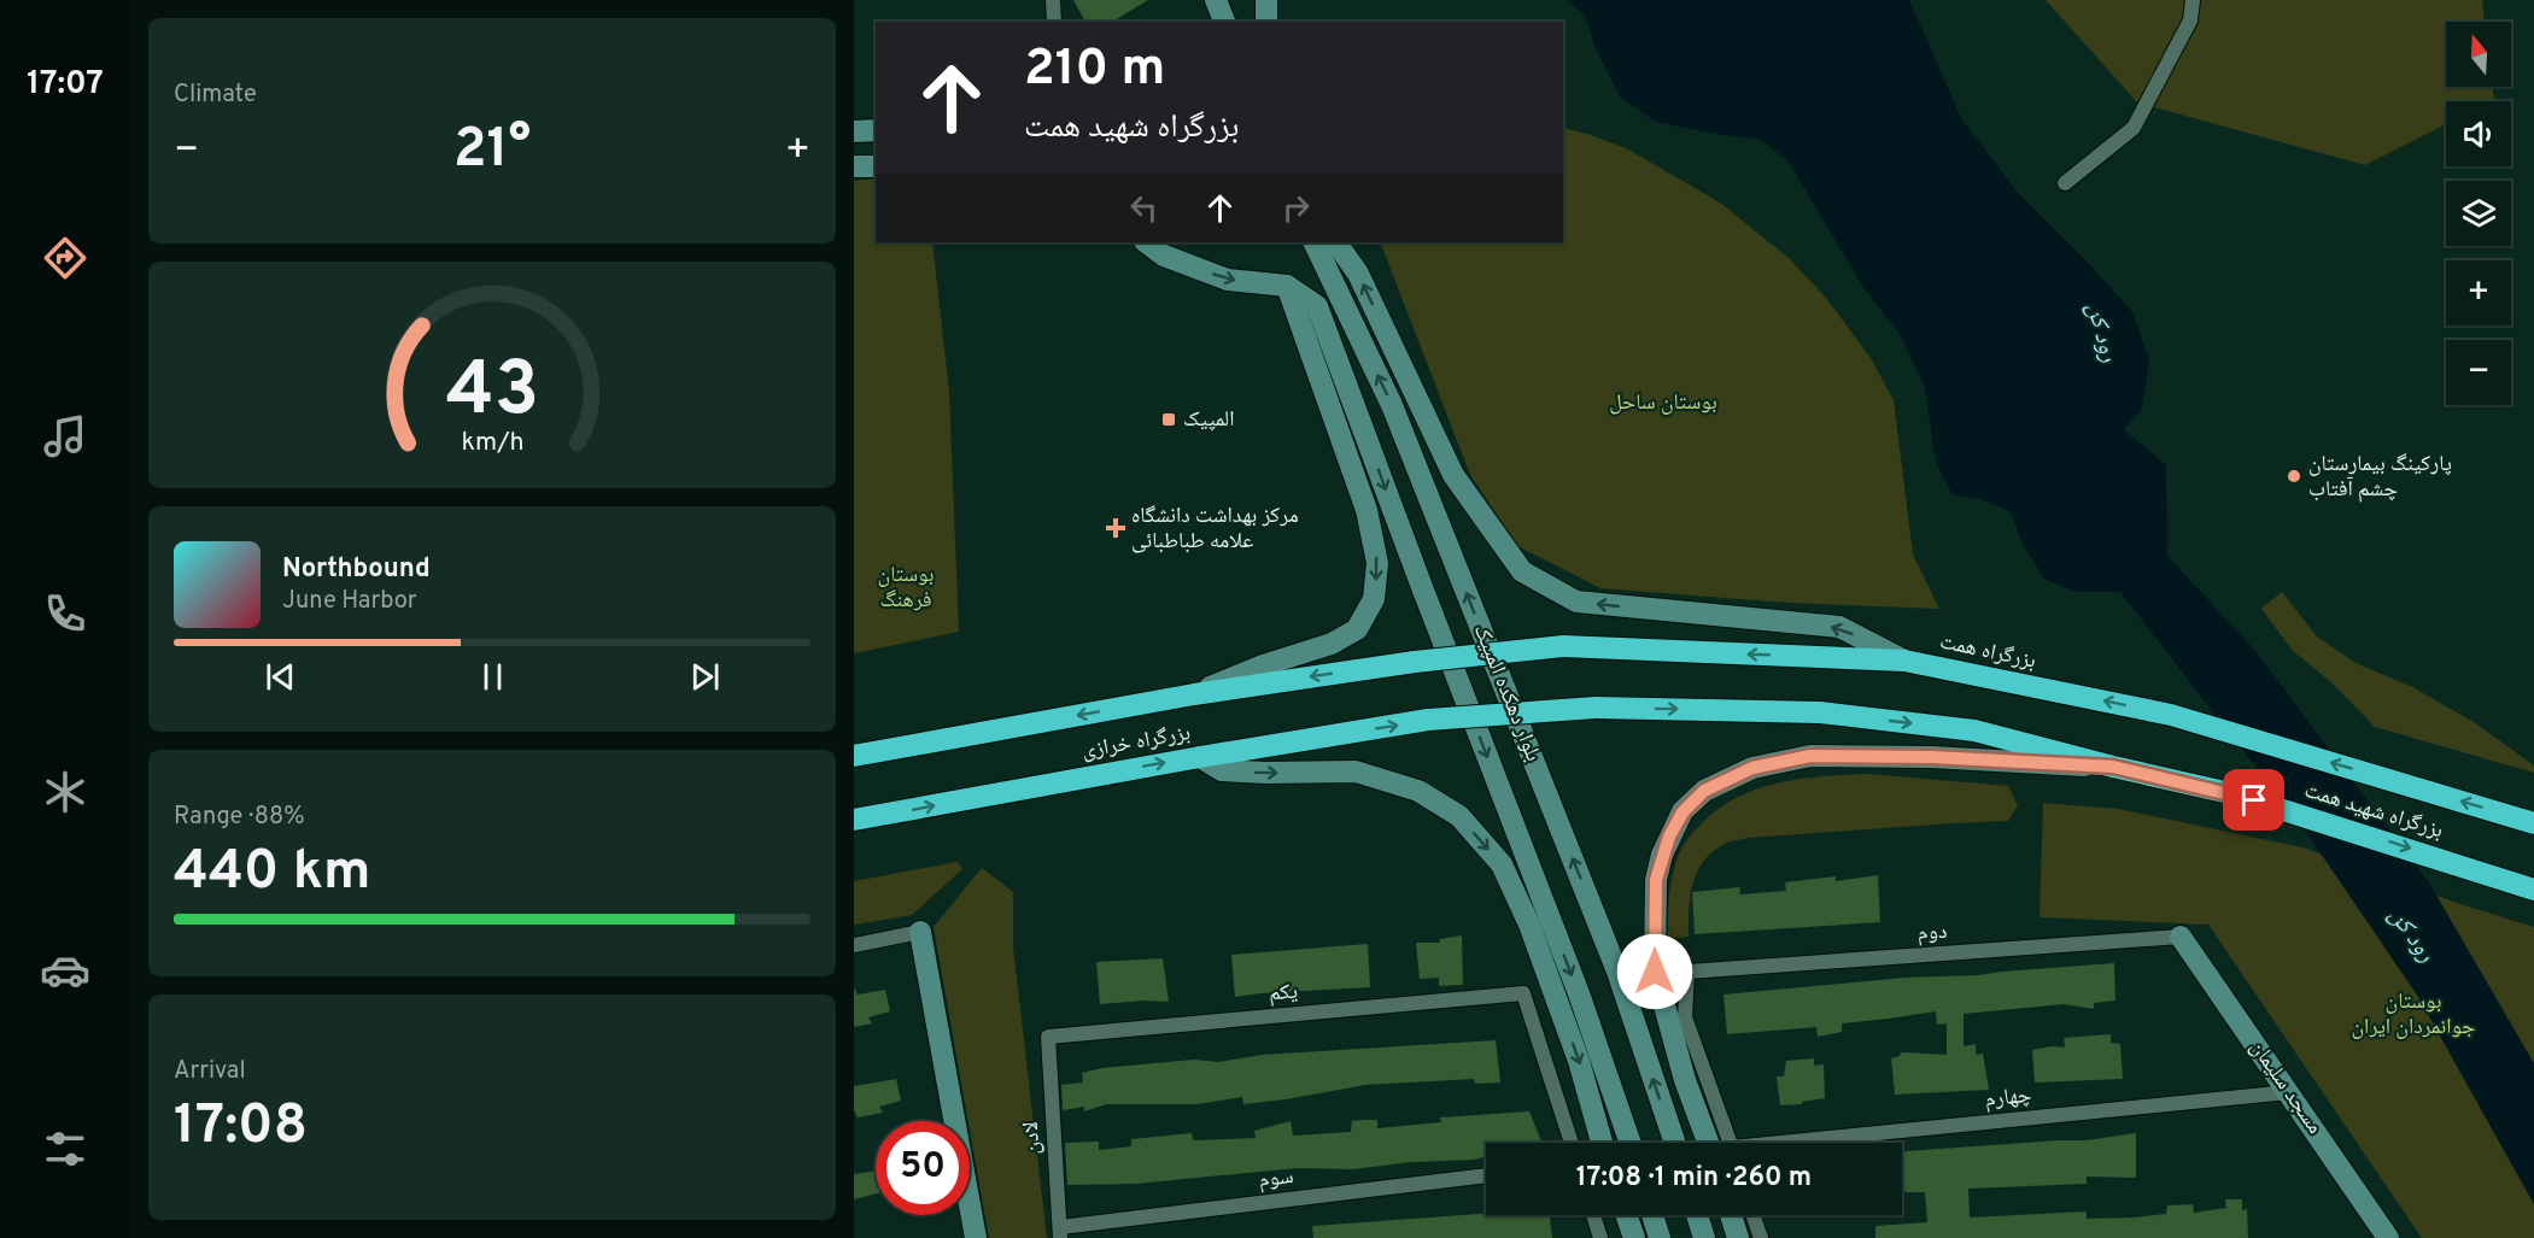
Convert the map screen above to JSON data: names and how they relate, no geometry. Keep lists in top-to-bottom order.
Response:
{
  "streets": {
    "highway": ["بزرگراه همت", "بزرگراه خرازی", "بزرگراه شهید همت"],
    "main road": ["بلوار دهکده المپیک", "مسجد سلیمان"],
    "street": [
      "دوم",
      "یکم",
      "چهارم",
      "لادن",
      "سوم"
    ]
  },
  "crossings": [
    ["بزرگراه همت", "بزرگراه خرازی"],
    ["بزرگراه خرازی", "بزرگراه شهید همت"],
    ["دوم", "مسجد سلیمان"],
    ["یکم", "لادن"],
    ["مسجد سلیمان", "چهارم"],
    ["لادن", "سوم"]
  ],
  "one_way": ["بزرگراه همت", "بزرگراه شهید همت"],
  "water": ["رود کن"],
  "parks": ["بوستان ساحل", "بوستان فرهنگ", "بوستان جوانمردان ایران"],
  "places": {
    "transit": ["المپیک"],
    "other": ["پاركينگ بيمارستان چشم آفتاب"],
    "health": ["مرکز بهداشت دانشگاه علامه طباطبائی"]
  },
  "north": "top",
  "page": {
    "tabs": "17:07",
    "tile": [
      "Climate",
      ["Range · 88%", "440 km"],
      ["Arrival", "17:08"]
    ],
    "map_buttons": ["+", "−"],
    "turn": ["210 m", "بزرگراه شهید همت"],
    "heat": ["−", "21°", "+"],
    "song": ["Northbound", "June Harbor"],
    "limit": "50",
    "trip": "17:08 · 1 min · 260 m",
    "gauge": ["43", "km/h"]
  }
}
